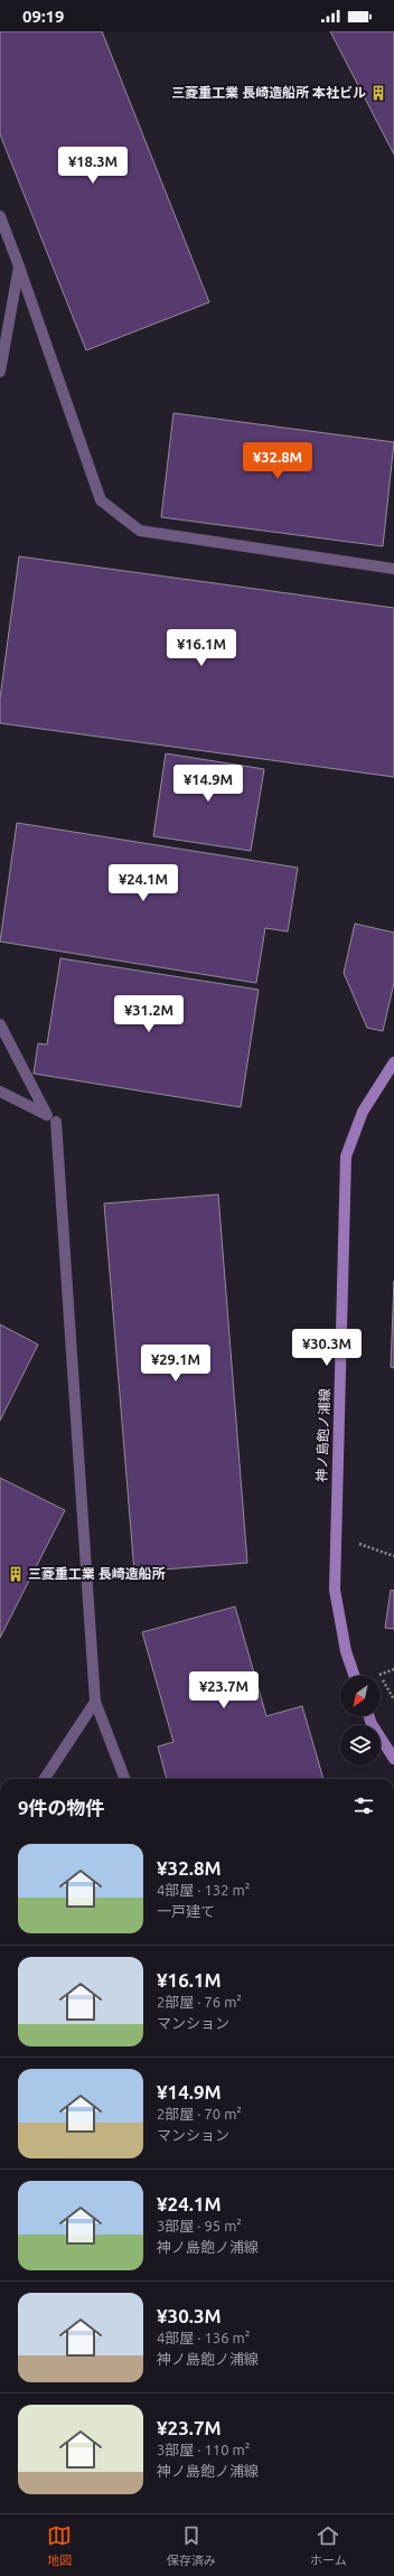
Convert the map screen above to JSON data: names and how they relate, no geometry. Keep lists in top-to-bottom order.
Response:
{
  "streets": {
    "main road": ["神ノ島飽ノ浦線"]
  },
  "places": {
    "building": ["三菱重工業 長崎造船所 本社ビル", "三菱重工業 長崎造船所"]
  },
  "north": "bottom left",
  "page": {
    "status": "09:19",
    "price": [
      "¥18.3M",
      "¥32.8M",
      "¥16.1M",
      "¥14.9M",
      "¥24.1M",
      "¥31.2M",
      "¥30.3M",
      "¥29.1M",
      "¥23.7M"
    ],
    "heading": "9件の物件",
    "list": [
      {
        "name": "¥32.8M",
        "note": "4部屋 · 132 m² · 一戸建て"
      },
      {
        "name": "¥16.1M",
        "note": "2部屋 · 76 m² · マンション"
      },
      {
        "name": "¥14.9M",
        "note": "2部屋 · 70 m² · マンション"
      },
      {
        "name": "¥24.1M",
        "note": "3部屋 · 95 m² · 神ノ島飽ノ浦線"
      },
      {
        "name": "¥30.3M",
        "note": "4部屋 · 136 m² · 神ノ島飽ノ浦線"
      },
      {
        "name": "¥23.7M",
        "note": "3部屋 · 110 m² · 神ノ島飽ノ浦線"
      }
    ],
    "tabs": ["地図", "保存済み", "ホーム"]
  }
}
